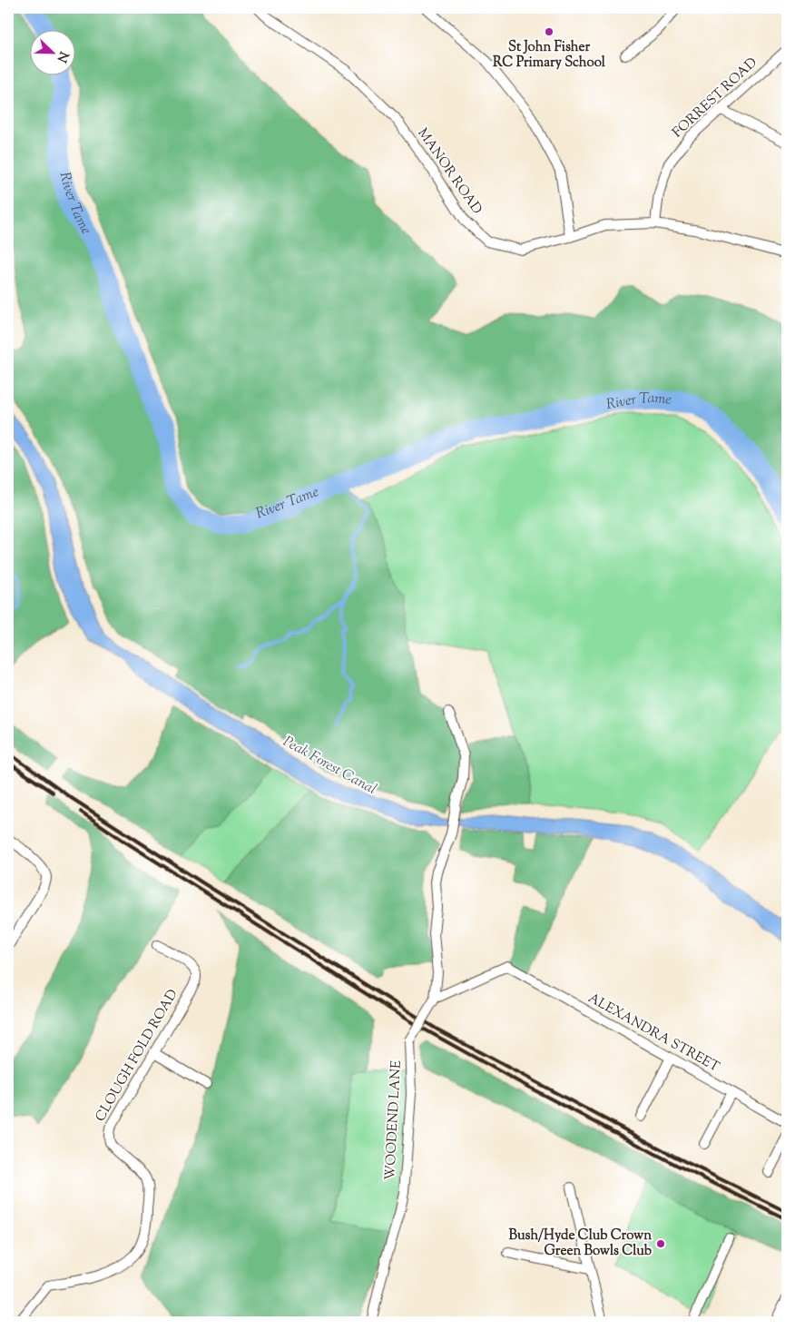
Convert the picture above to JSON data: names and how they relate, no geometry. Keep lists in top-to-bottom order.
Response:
{
  "streets": {
    "street": [
      "FORREST ROAD",
      "MANOR ROAD",
      "ALEXANDRA STREET",
      "CLOUGH FOLD ROAD",
      "WOODEND LANE"
    ]
  },
  "crossings": [
    ["FORREST ROAD", "MANOR ROAD"],
    ["ALEXANDRA STREET", "WOODEND LANE"]
  ],
  "water": ["River Tame", "Peak Forest Canal"],
  "places": ["St John Fisher RC Primary School", "Bush/Hyde Club Crown Green Bowls Club"],
  "north": "bottom right"
}
